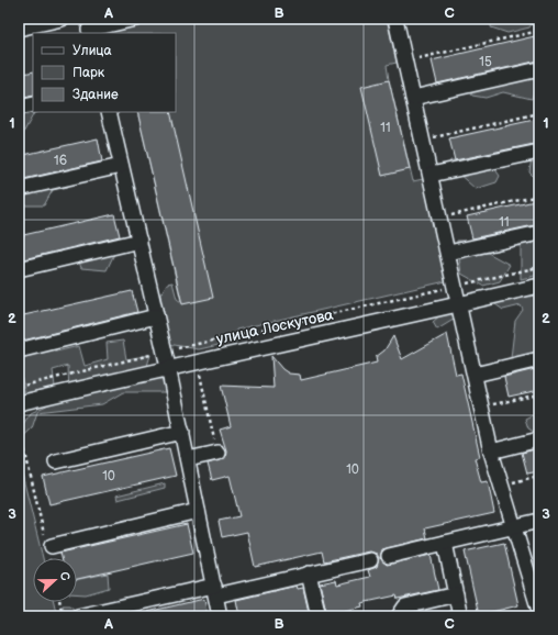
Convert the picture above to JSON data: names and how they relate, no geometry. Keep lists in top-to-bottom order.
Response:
{
  "streets": {
    "street": ["улица Лоскутова"]
  },
  "house_numbers": [
    "15",
    "11",
    "16",
    "11",
    "10",
    "10"
  ],
  "legend": ["Улица", "Парк", "Здание"],
  "north": "right",
  "grid": {
    "columns": ["A", "B", "C"],
    "rows": ["1", "2", "3"]
  }
}
